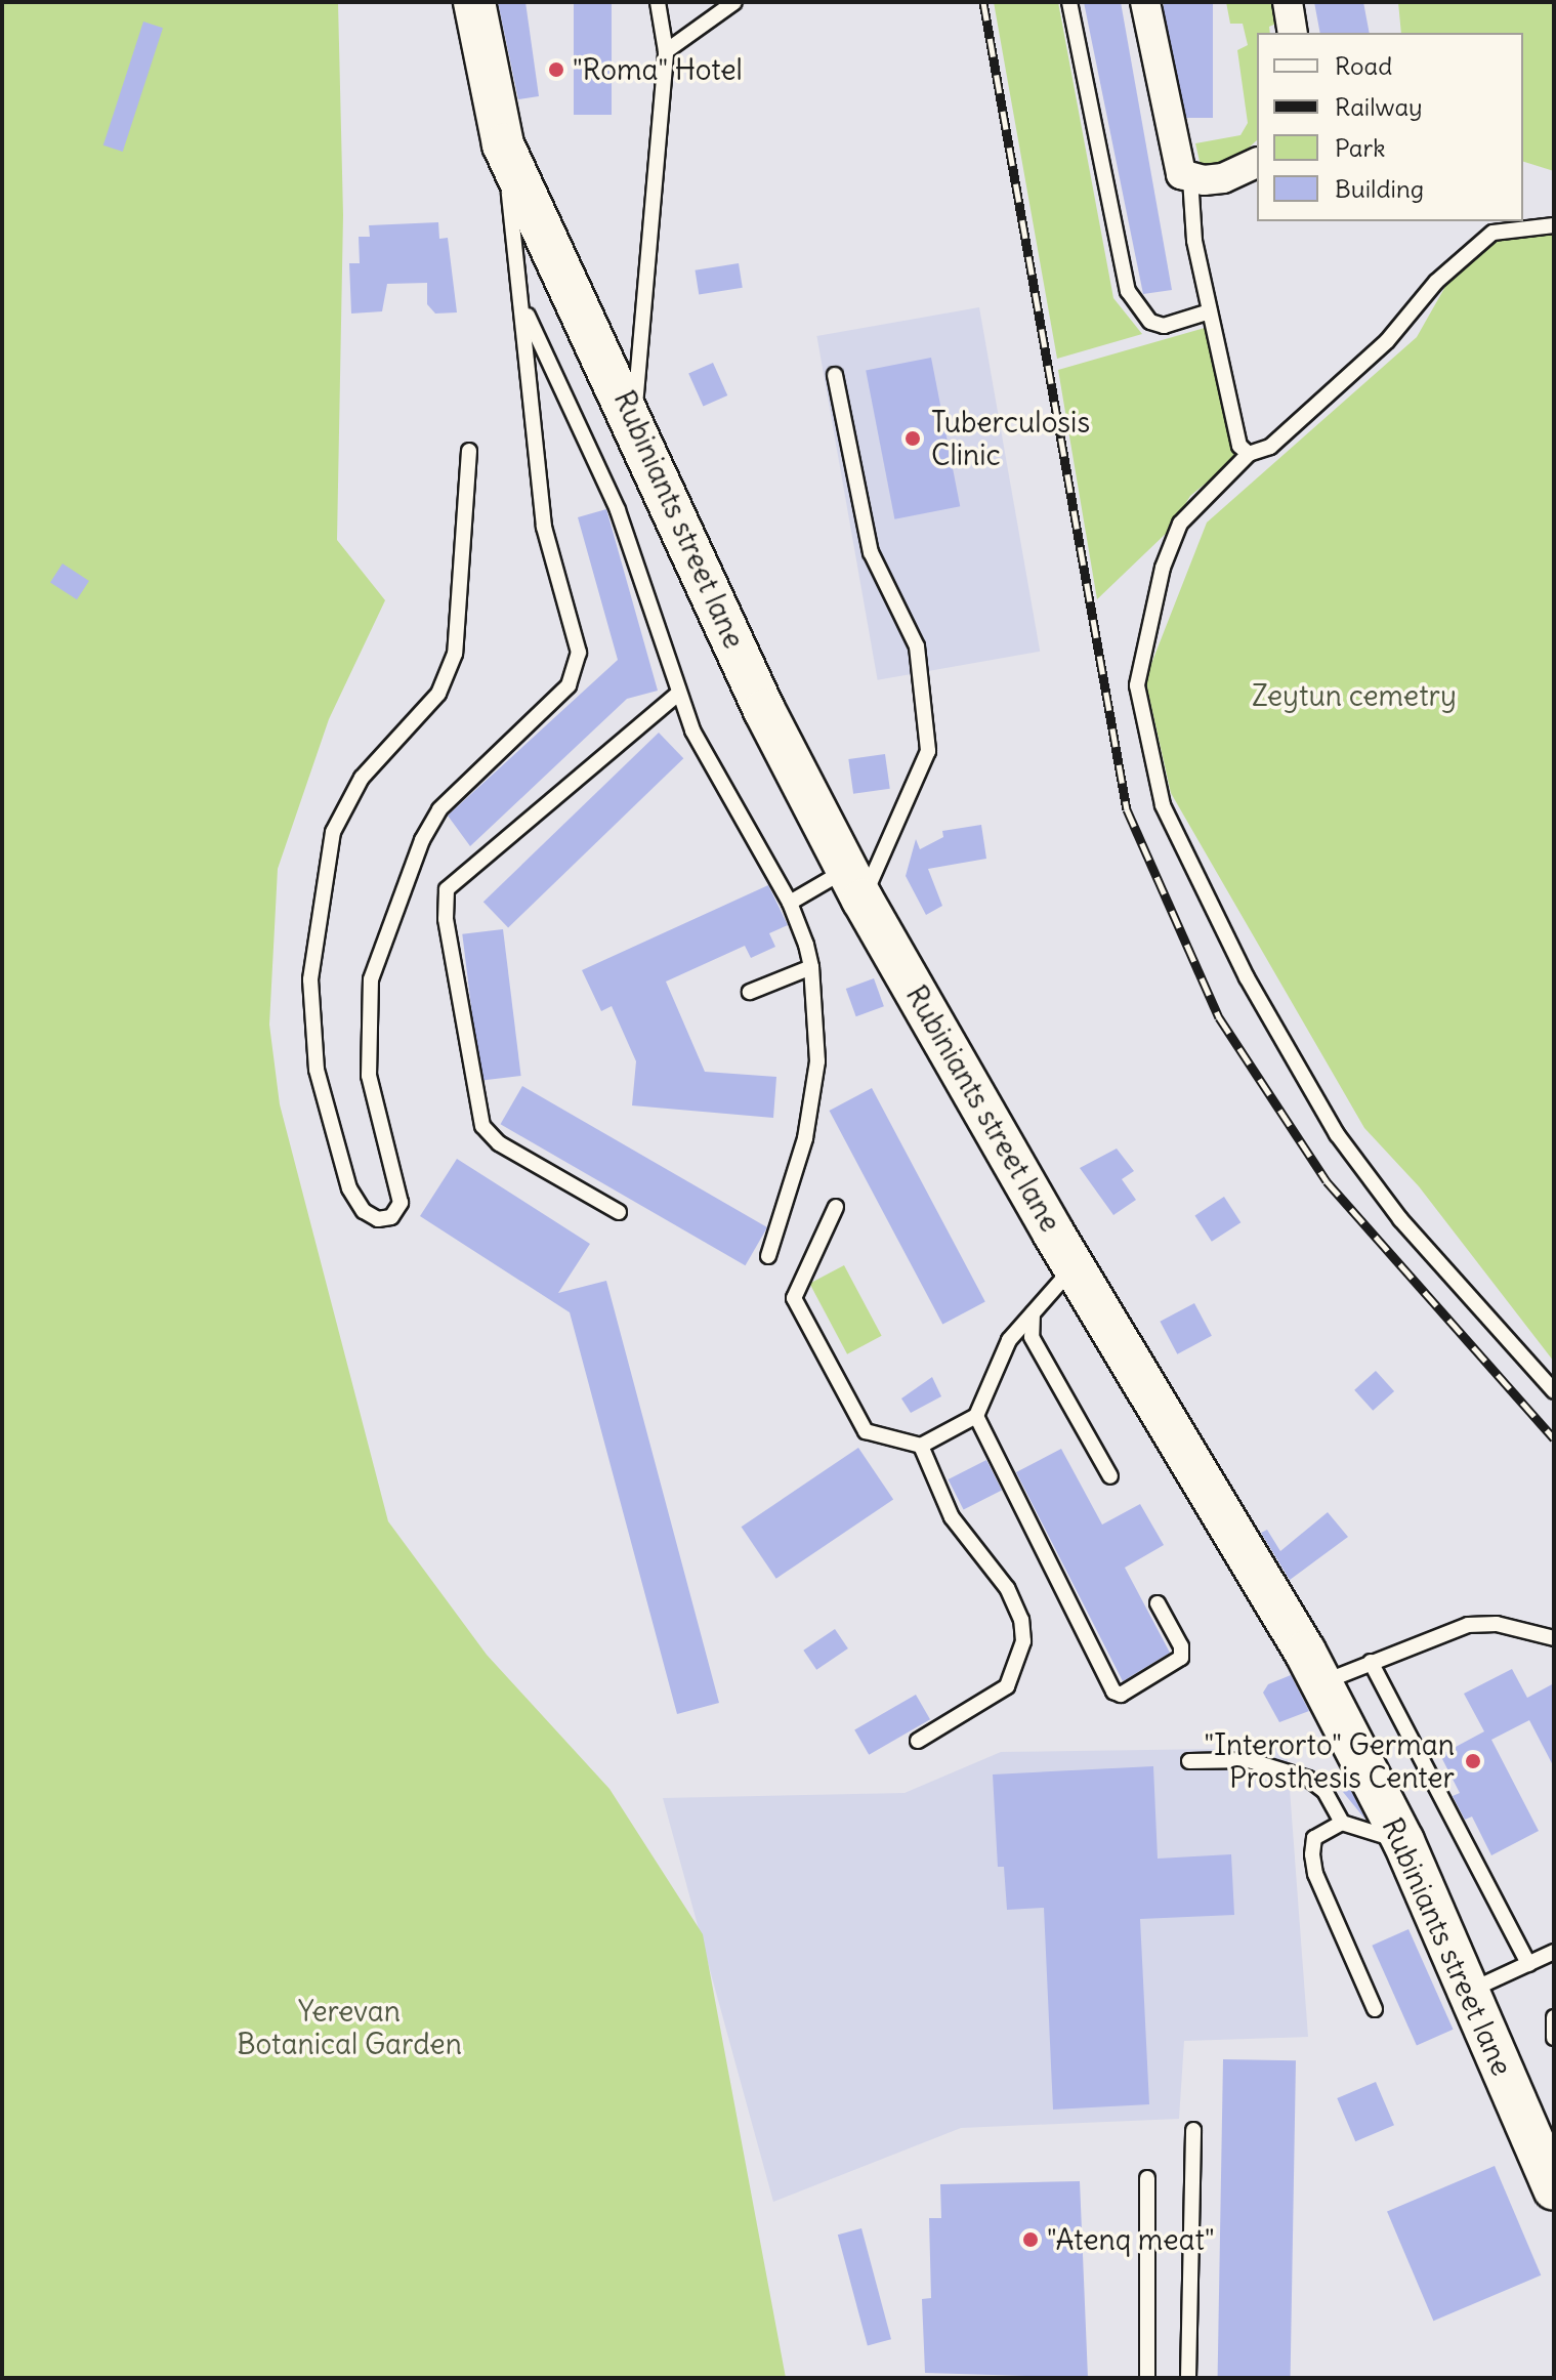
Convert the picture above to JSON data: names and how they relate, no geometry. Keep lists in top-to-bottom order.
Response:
{
  "streets": {
    "street": ["Rubiniants street lane"]
  },
  "parks": ["Zeytun cemetry", "Yerevan Botanical Garden"],
  "places": [
    "\"Roma\" Hotel",
    "Tuberculosis Clinic",
    "\"Interorto\" German Prosthesis Center",
    "\"Atenq meat\""
  ],
  "legend": [
    "Road",
    "Railway",
    "Park",
    "Building"
  ]
}
